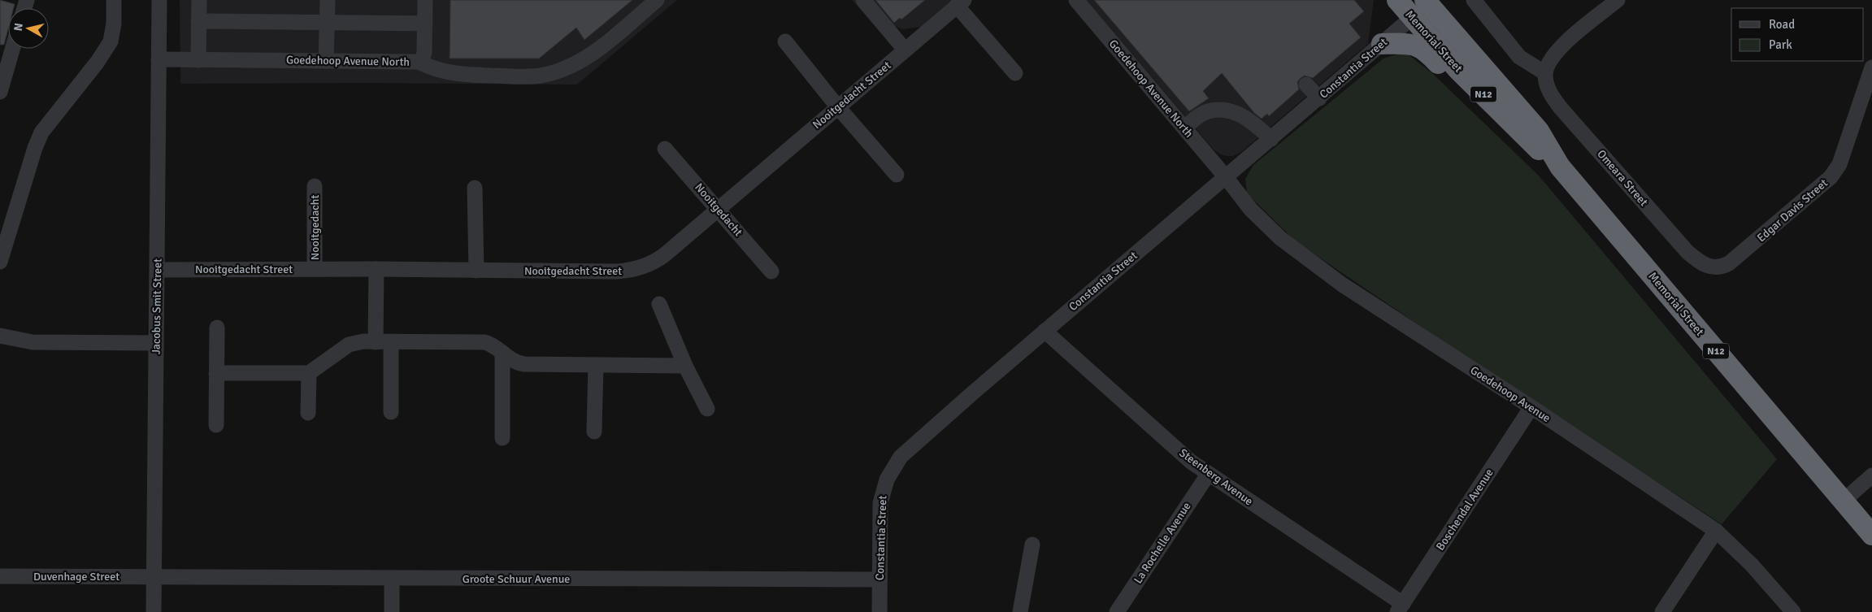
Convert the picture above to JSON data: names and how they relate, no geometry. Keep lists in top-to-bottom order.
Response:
{
  "streets": {
    "highway": ["Memorial Street", "N12"],
    "street": [
      "Goedehoop Avenue North",
      "Constantia Street",
      "Nooitgedacht Street",
      "Omeara Street",
      "Nooitgedacht",
      "Edgar Davis Street",
      "Jacobus Smit Street",
      "Goedehoop Avenue",
      "Steenberg Avenue",
      "Boschendal Avenue",
      "La Rochelle Avenue",
      "Duvenhage Street",
      "Groote Schuur Avenue"
    ]
  },
  "crossings": [
    ["Memorial Street", "Constantia Street"],
    ["Goedehoop Avenue North", "Constantia Street"],
    ["Goedehoop Avenue North", "Jacobus Smit Street"],
    ["Goedehoop Avenue North", "Goedehoop Avenue"],
    ["Constantia Street", "Goedehoop Avenue"],
    ["Constantia Street", "Steenberg Avenue"],
    ["Constantia Street", "Groote Schuur Avenue"],
    ["Nooitgedacht Street", "Nooitgedacht"],
    ["Nooitgedacht Street", "Jacobus Smit Street"],
    ["Omeara Street", "Edgar Davis Street"],
    ["Jacobus Smit Street", "Duvenhage Street"],
    ["Jacobus Smit Street", "Groote Schuur Avenue"],
    ["Goedehoop Avenue", "Boschendal Avenue"],
    ["Steenberg Avenue", "Boschendal Avenue"],
    ["Steenberg Avenue", "La Rochelle Avenue"],
    ["Duvenhage Street", "Groote Schuur Avenue"]
  ],
  "legend": ["Road", "Park"],
  "north": "left"
}
